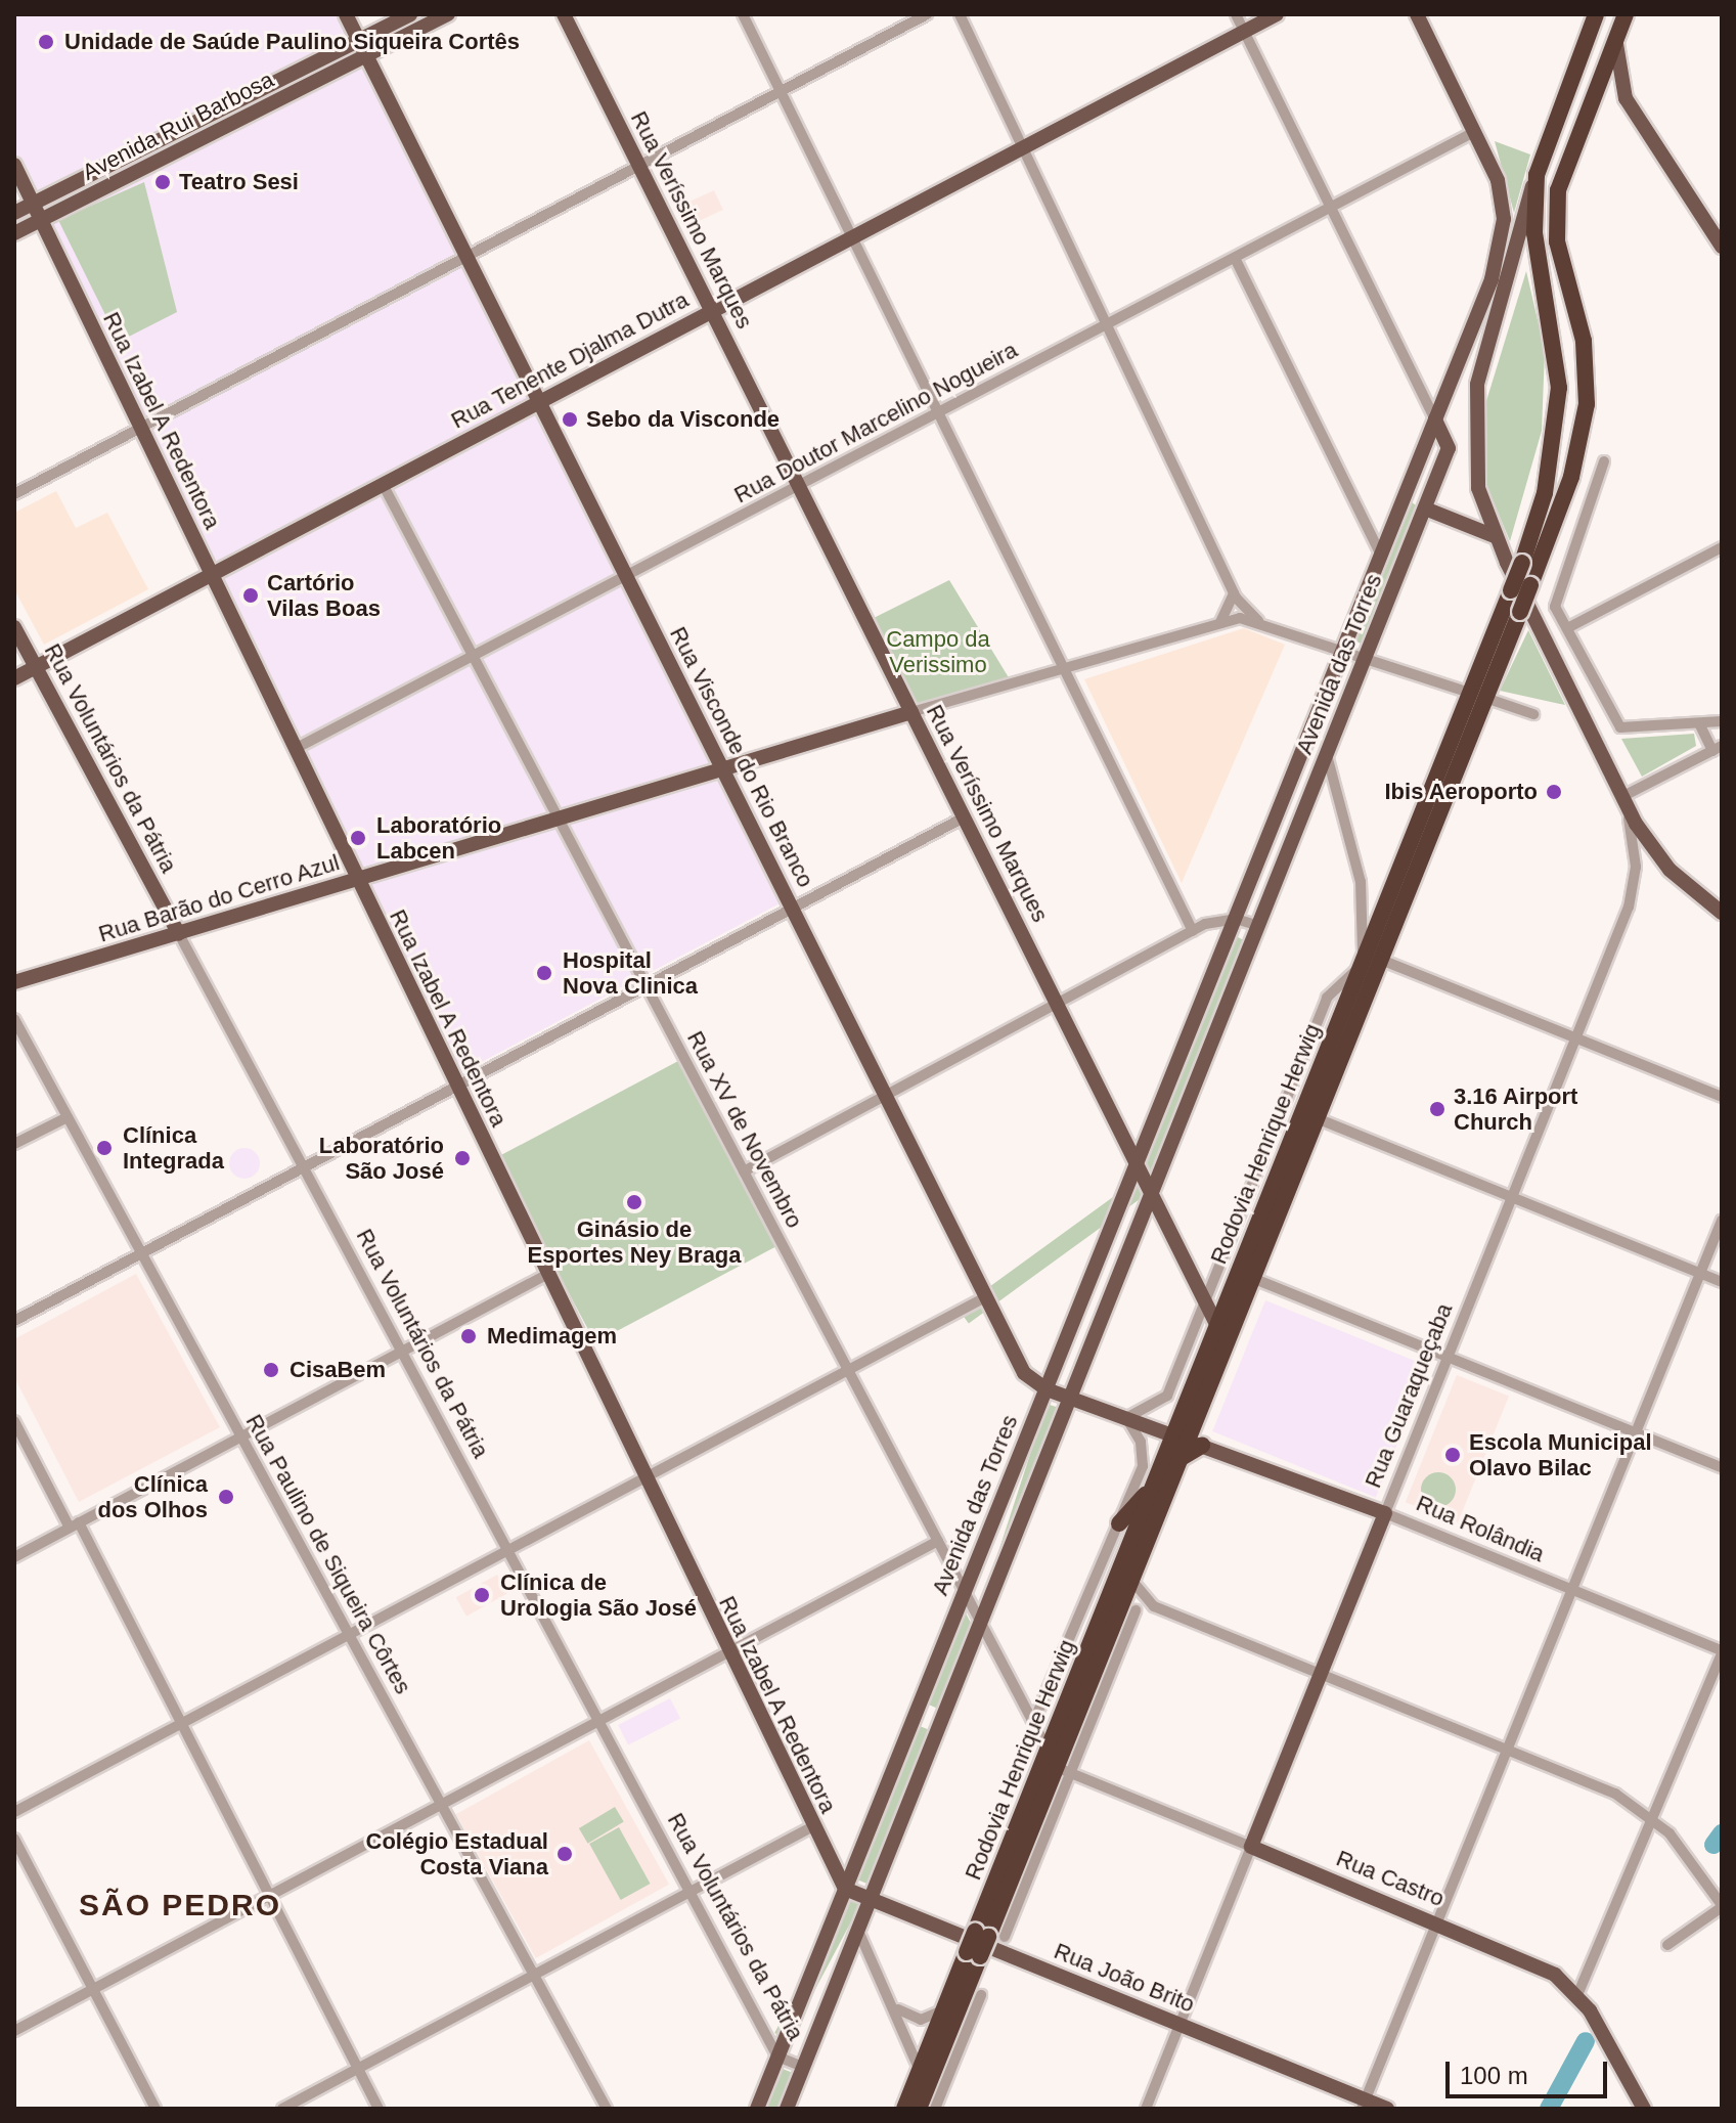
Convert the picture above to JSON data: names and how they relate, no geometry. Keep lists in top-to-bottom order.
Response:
{
  "streets": {
    "highway": ["Rodovia Henrique Herwig"],
    "main road": [
      "Avenida Rui Barbosa",
      "Rua Veríssimo Marques",
      "Rua Tenente Djalma Dutra",
      "Rua Izabel A Redentora",
      "Avenida das Torres",
      "Rua Visconde do Rio Branco",
      "Rua Voluntários da Pátria",
      "Rua Barão do Cerro Azul",
      "Rua Guaraqueçaba",
      "Rua Rolândia",
      "Rua Castro",
      "Rua João Brito"
    ],
    "street": ["Rua Doutor Marcelino Nogueira", "Rua XV de Novembro", "Rua Paulino de Siqueira Côrtes"]
  },
  "crossings": [
    ["Avenida Rui Barbosa", "Rua Izabel A Redentora"],
    ["Avenida Rui Barbosa", "Rua Visconde do Rio Branco"],
    ["Rua Veríssimo Marques", "Rua Tenente Djalma Dutra"],
    ["Rua Veríssimo Marques", "Rua Doutor Marcelino Nogueira"],
    ["Rua Veríssimo Marques", "Avenida das Torres"],
    ["Rua Veríssimo Marques", "Rua Barão do Cerro Azul"],
    ["Rua Veríssimo Marques", "Rodovia Henrique Herwig"],
    ["Rua Tenente Djalma Dutra", "Rua Izabel A Redentora"],
    ["Rua Tenente Djalma Dutra", "Rua Visconde do Rio Branco"],
    ["Rua Tenente Djalma Dutra", "Rua Voluntários da Pátria"],
    ["Rua Tenente Djalma Dutra", "Rua XV de Novembro"],
    ["Rua Izabel A Redentora", "Rua Doutor Marcelino Nogueira"],
    ["Rua Izabel A Redentora", "Avenida das Torres"],
    ["Rua Izabel A Redentora", "Rua Barão do Cerro Azul"],
    ["Rua Izabel A Redentora", "Rua João Brito"],
    ["Rua Doutor Marcelino Nogueira", "Rua Visconde do Rio Branco"],
    ["Rua Doutor Marcelino Nogueira", "Rua XV de Novembro"],
    ["Avenida das Torres", "Rua Visconde do Rio Branco"],
    ["Avenida das Torres", "Rua Voluntários da Pátria"],
    ["Avenida das Torres", "Rua Barão do Cerro Azul"],
    ["Avenida das Torres", "Rua XV de Novembro"],
    ["Avenida das Torres", "Rua João Brito"],
    ["Rua Visconde do Rio Branco", "Rua Barão do Cerro Azul"],
    ["Rua Visconde do Rio Branco", "Rodovia Henrique Herwig"],
    ["Rua Visconde do Rio Branco", "Rua Rolândia"],
    ["Rua Voluntários da Pátria", "Rua Barão do Cerro Azul"],
    ["Rua Barão do Cerro Azul", "Rua XV de Novembro"],
    ["Rua Barão do Cerro Azul", "Rodovia Henrique Herwig"],
    ["Rua XV de Novembro", "Rodovia Henrique Herwig"],
    ["Rodovia Henrique Herwig", "Rua Rolândia"],
    ["Rodovia Henrique Herwig", "Rua Castro"],
    ["Rua Guaraqueçaba", "Rua Rolândia"],
    ["Rua Guaraqueçaba", "Rua Castro"],
    ["Rua Guaraqueçaba", "Rua João Brito"]
  ],
  "districts": ["SÃO PEDRO"],
  "parks": ["Campo da Verissimo"],
  "places": [
    "Unidade de Saúde Paulino Siqueira Cortês",
    "Teatro Sesi",
    "Sebo da Visconde",
    "Cartório Vilas Boas",
    "Ibis Aeroporto",
    "Laboratório Labcen",
    "Hospital Nova Clinica",
    "3.16 Airport Church",
    "Clínica Integrada",
    "Laboratório São José",
    "Ginásio de Esportes Ney Braga",
    "Medimagem",
    "CisaBem",
    "Escola Municipal Olavo Bilac",
    "Clínica dos Olhos",
    "Clínica de Urologia São José",
    "Colégio Estadual Costa Viana"
  ],
  "scale_bar": "100 m"
}
